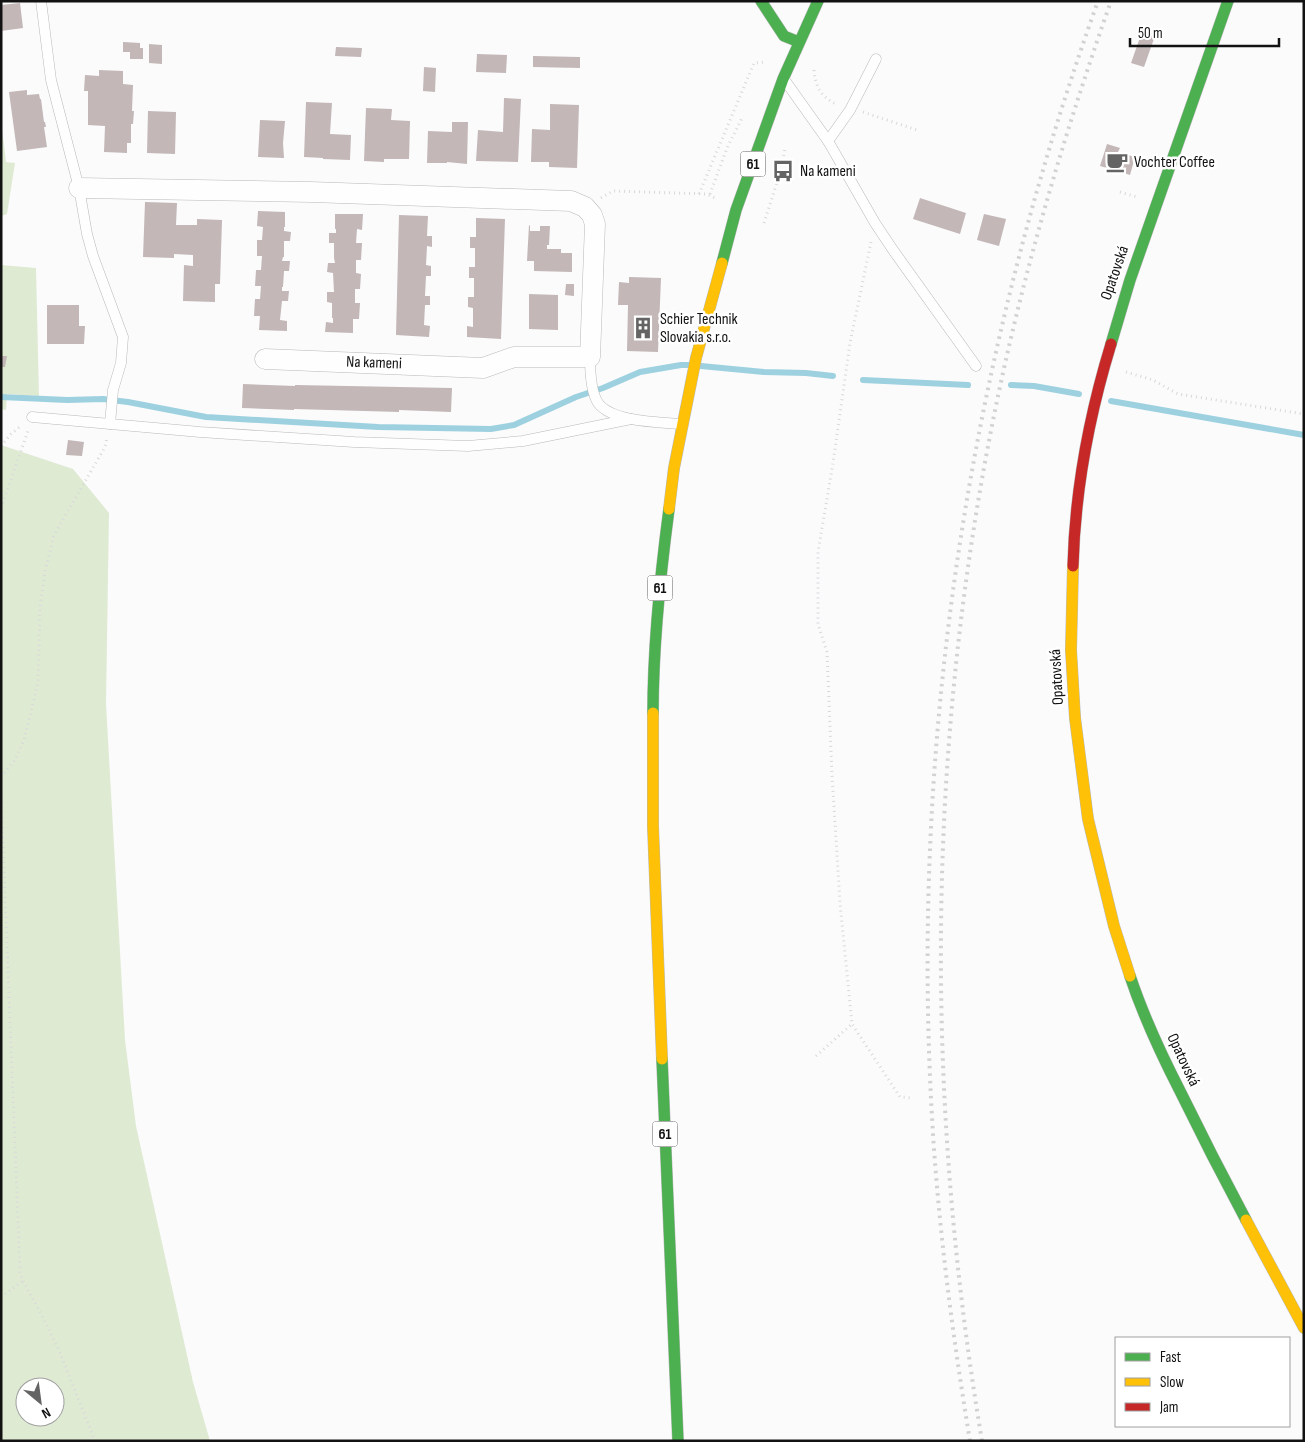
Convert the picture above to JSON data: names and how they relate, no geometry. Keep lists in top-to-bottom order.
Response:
{
  "streets": {
    "main road": ["61", "Opatovská"],
    "street": ["Na kameni"]
  },
  "places": {
    "cafe": ["Vochter Coffee"],
    "bus stop": ["Na kameni"],
    "building": ["Schier Technik Slovakia s.r.o."]
  },
  "legend": ["Fast", "Slow", "Jam"],
  "scale_bar": "50 m",
  "north": "bottom right"
}
